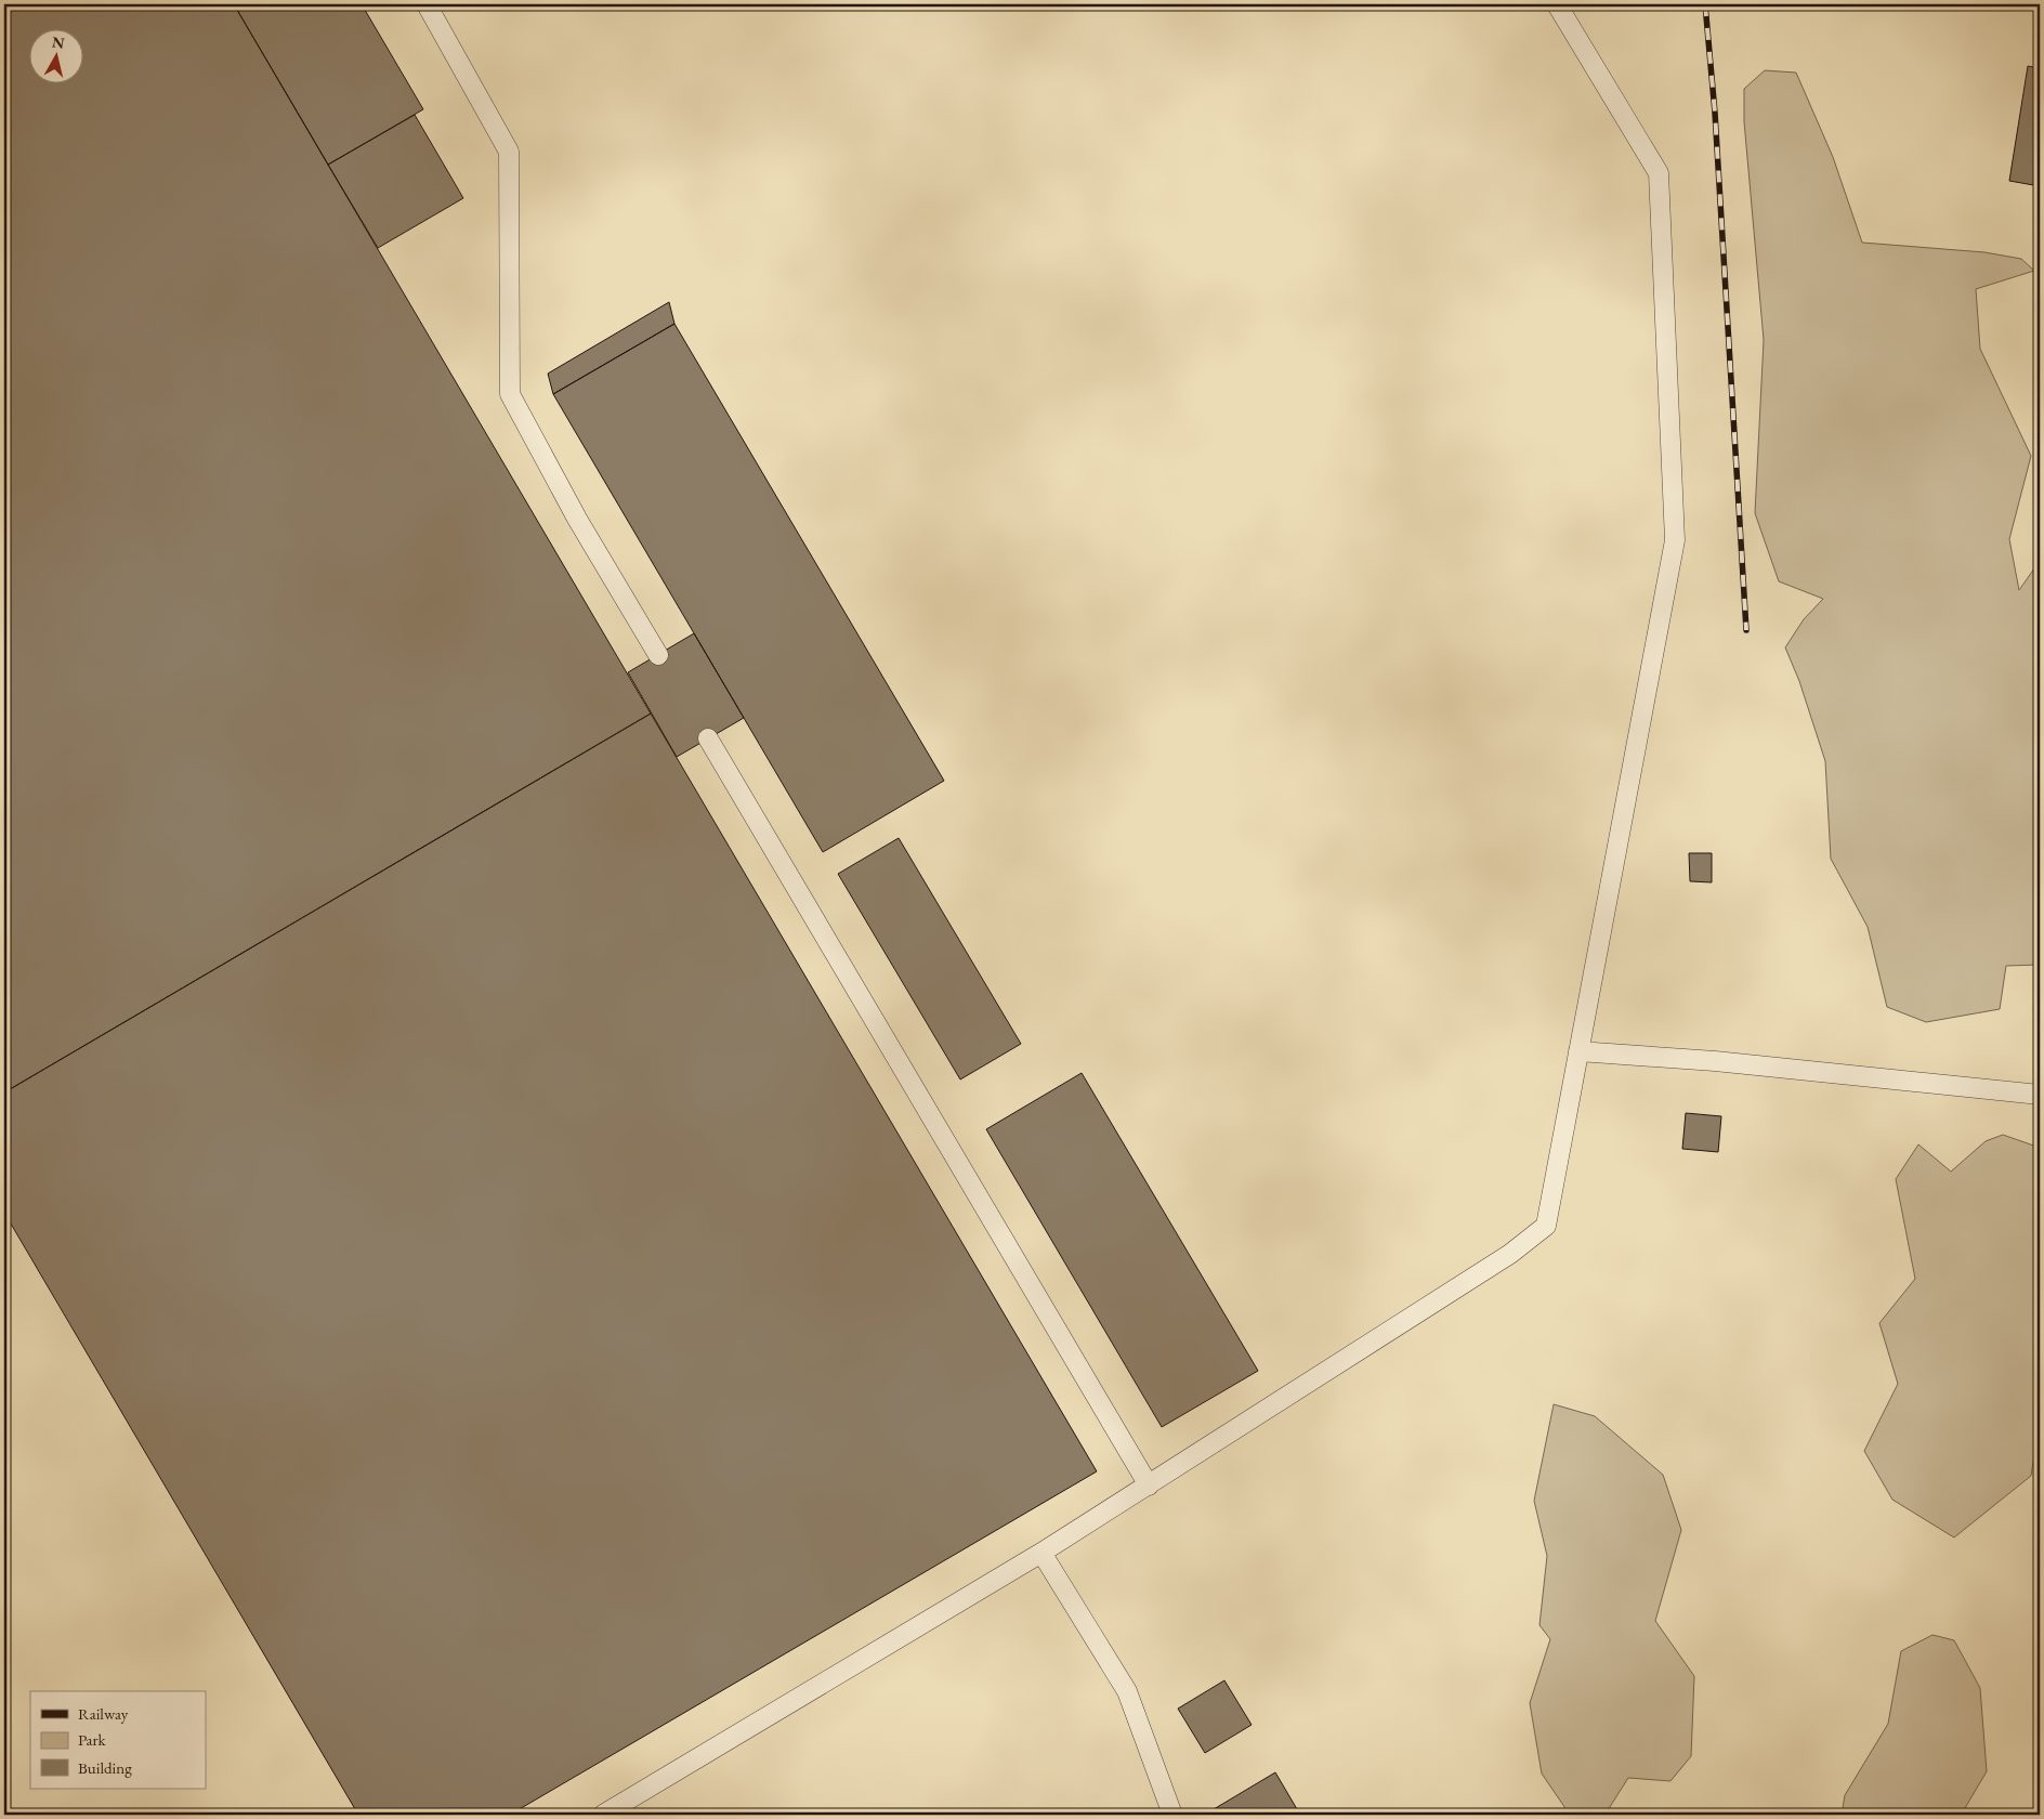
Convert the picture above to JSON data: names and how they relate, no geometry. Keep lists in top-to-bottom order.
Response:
{
  "legend": ["Railway", "Park", "Building"],
  "north": "top"
}
